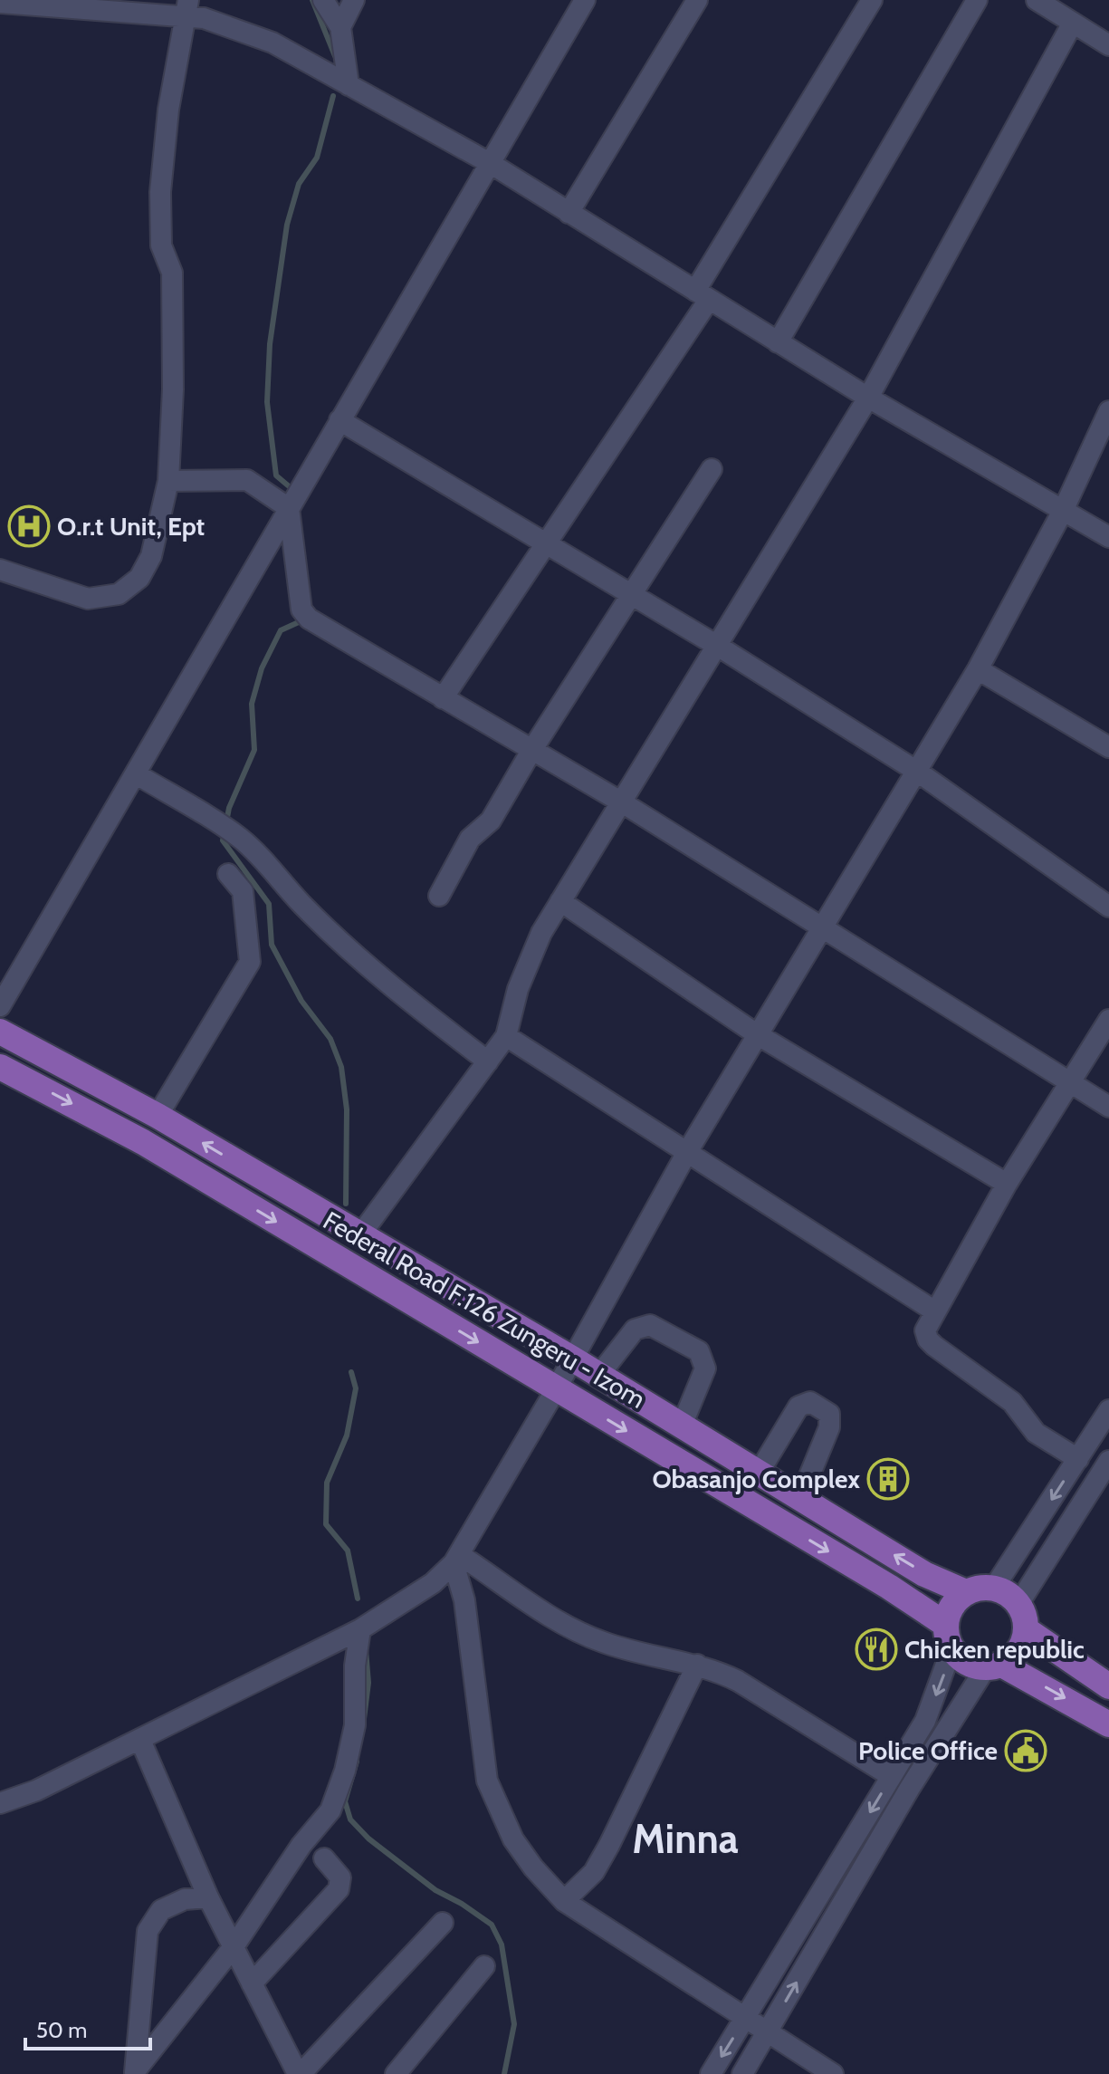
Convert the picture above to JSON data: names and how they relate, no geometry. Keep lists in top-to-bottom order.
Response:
{
  "streets": {
    "main road": ["Federal Road F.126 Zungeru - Izom"]
  },
  "districts": ["Minna"],
  "places": {
    "hospital": ["O.r.t Unit, Ept"],
    "building": ["Obasanjo Complex"],
    "restaurant": ["Chicken republic"],
    "public building": ["Police Office"]
  },
  "scale_bar": "50 m"
}
